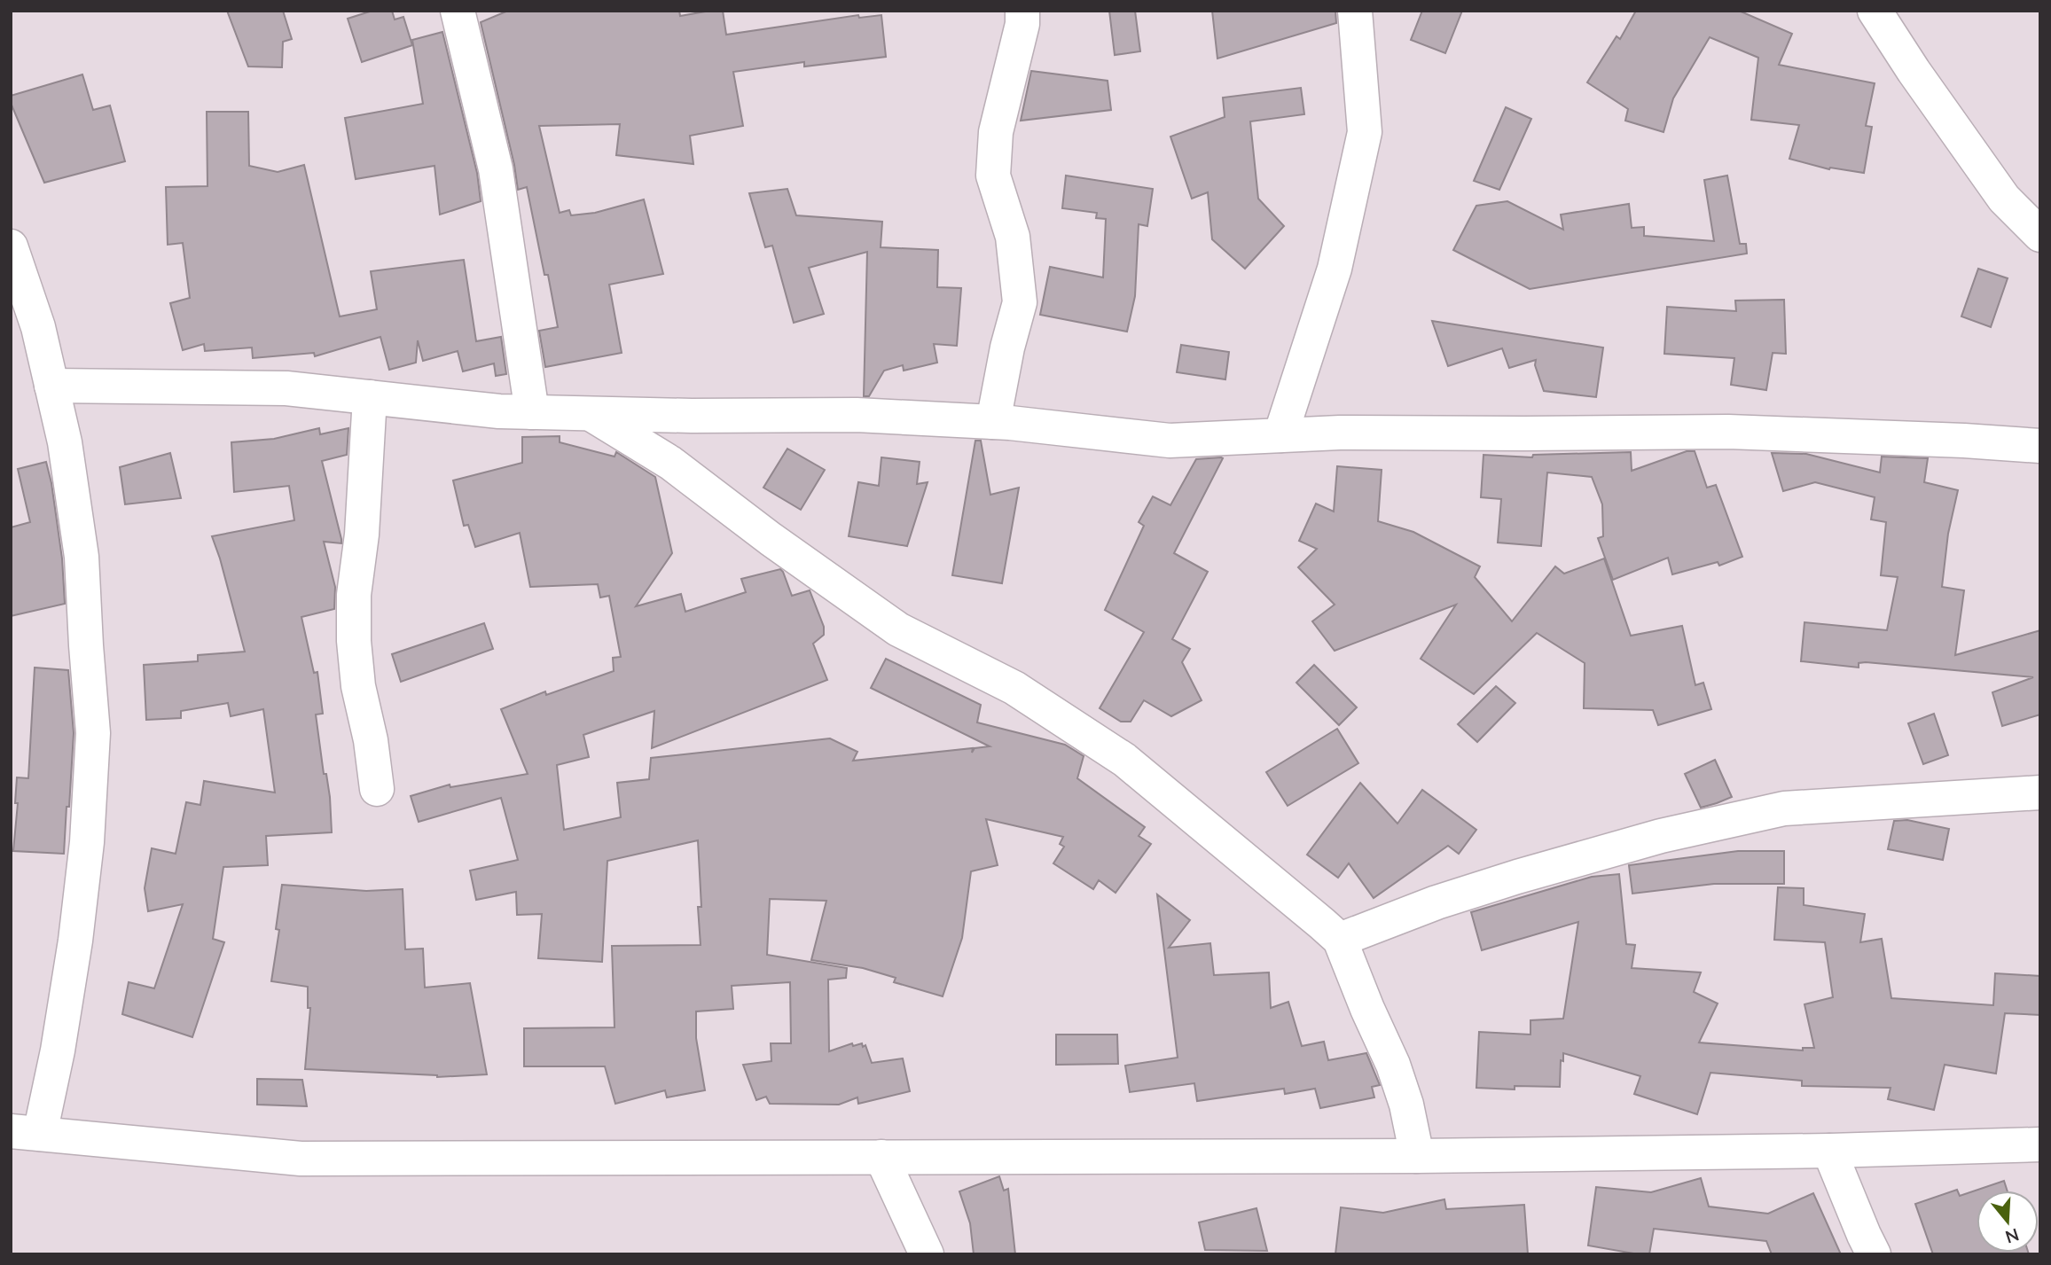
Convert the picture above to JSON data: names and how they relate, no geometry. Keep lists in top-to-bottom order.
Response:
{
  "north": "bottom"
}
